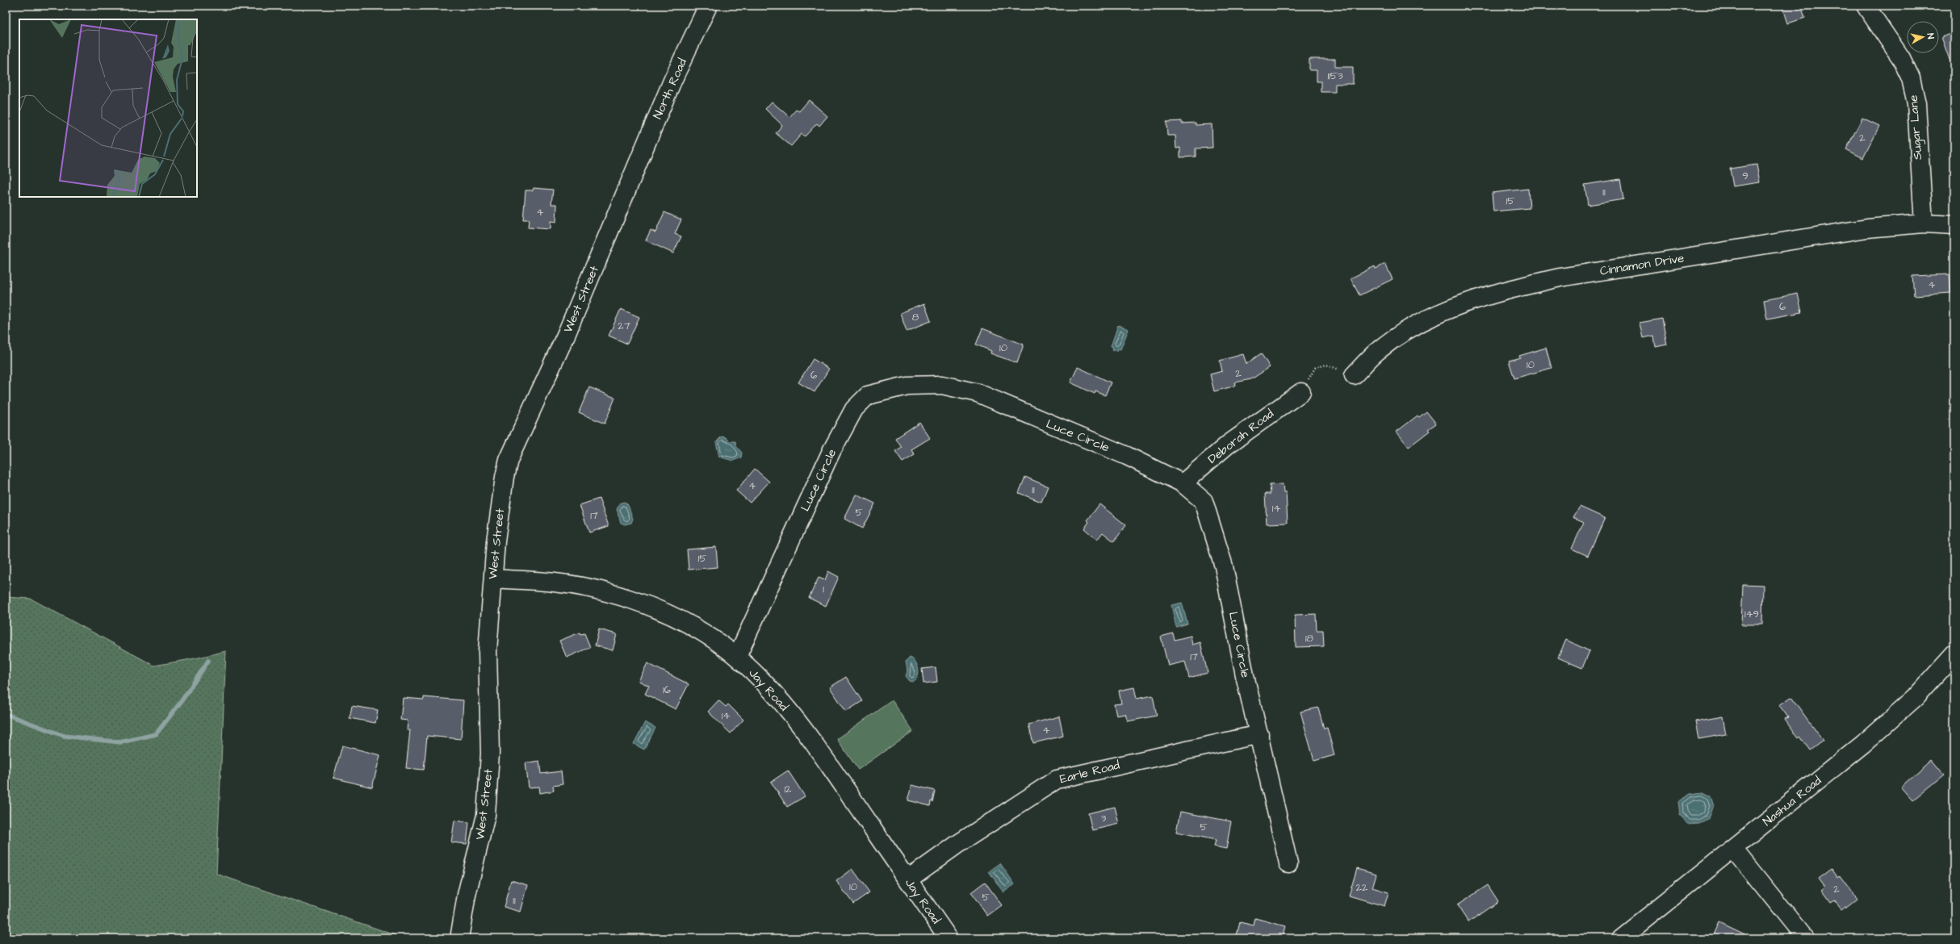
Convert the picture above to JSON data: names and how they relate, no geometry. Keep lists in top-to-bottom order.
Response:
{
  "streets": {
    "street": [
      "North Road",
      "Sugar Lane",
      "Cinnamon Drive",
      "West Street",
      "Luce Circle",
      "Deborah Road",
      "Jay Road",
      "Earle Road",
      "Nashua Road"
    ]
  },
  "crossings": [
    ["North Road", "West Street"],
    ["Sugar Lane", "Cinnamon Drive"],
    ["West Street", "Jay Road"],
    ["Luce Circle", "Deborah Road"],
    ["Luce Circle", "Jay Road"],
    ["Luce Circle", "Earle Road"],
    ["Jay Road", "Earle Road"]
  ],
  "house_numbers": [
    "1153",
    "2",
    "9",
    "11",
    "15",
    "4",
    "4",
    "6",
    "8",
    "27",
    "10",
    "10",
    "2",
    "6",
    "4",
    "11",
    "14",
    "5",
    "17",
    "15",
    "1",
    "149",
    "18",
    "17",
    "16",
    "14",
    "4",
    "12",
    "3",
    "5",
    "10",
    "22",
    "2",
    "5",
    "11"
  ],
  "north": "right"
}
